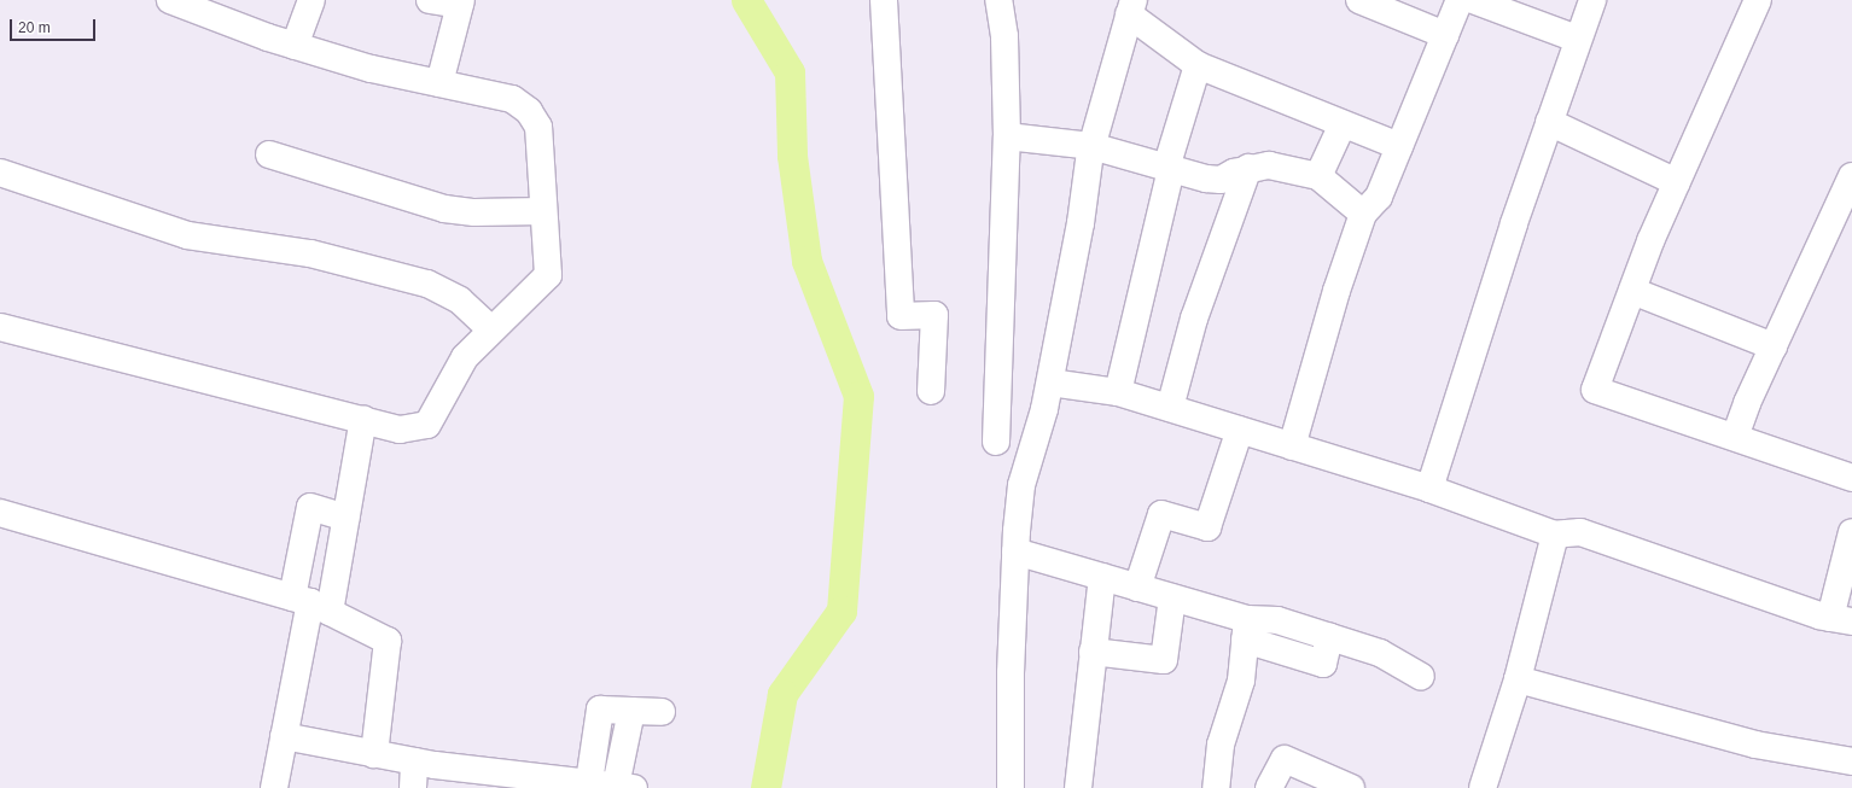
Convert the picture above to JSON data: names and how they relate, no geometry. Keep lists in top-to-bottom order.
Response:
{
  "scale_bar": "20 m"
}
